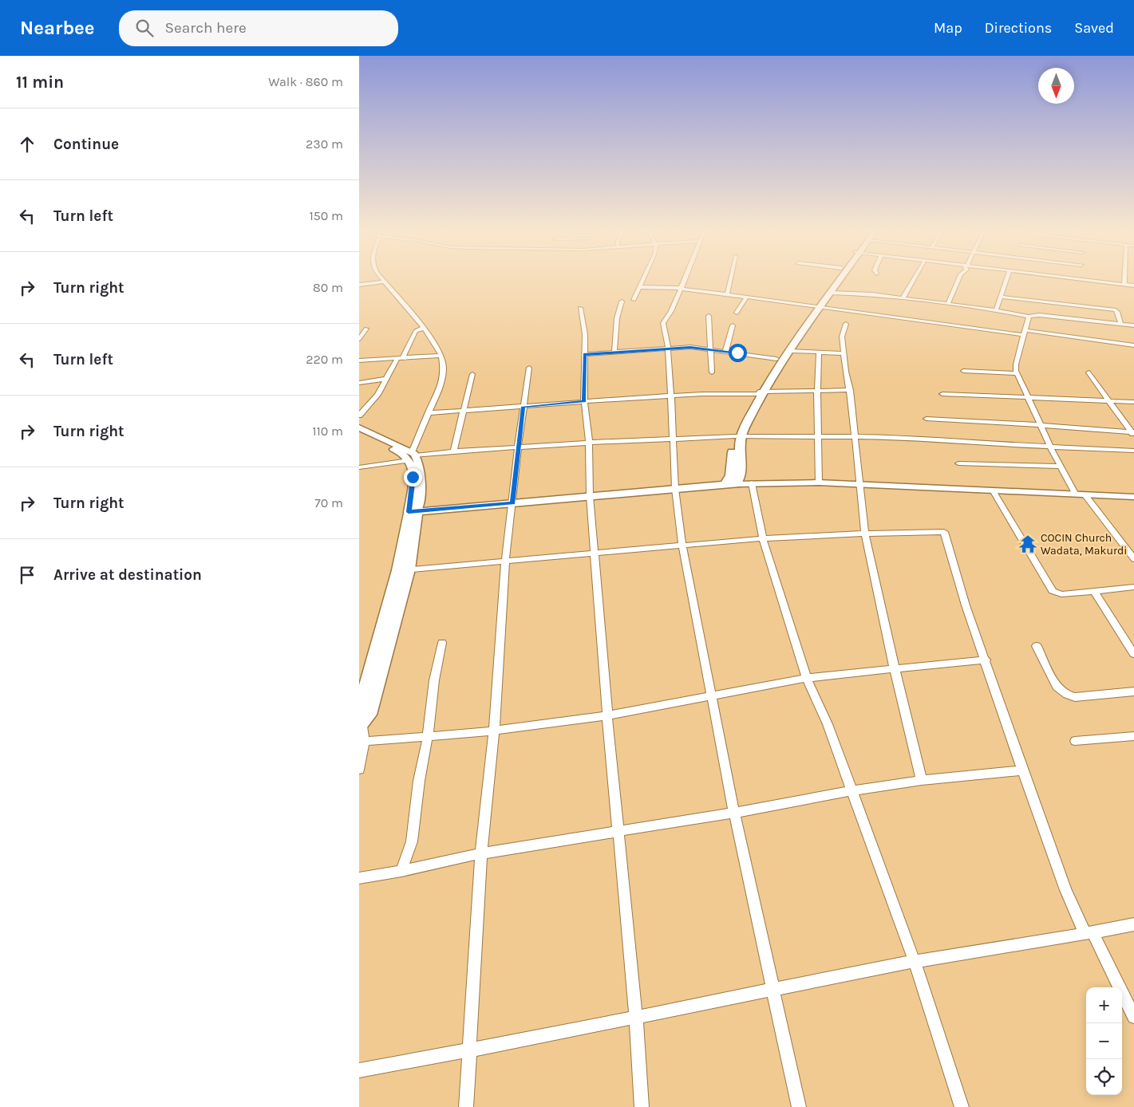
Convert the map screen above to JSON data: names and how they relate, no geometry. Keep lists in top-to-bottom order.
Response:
{
  "places": {
    "temple": ["COCIN Church Wadata, Makurdi"]
  },
  "north": "bottom",
  "page": {
    "header": "Nearbee",
    "search": "Search here",
    "nav": ["Map", "Directions", "Saved"],
    "heading": ["11 min", "Walk · 860 m"],
    "list": [
      ["Continue", "230 m"],
      ["Turn left", "150 m"],
      ["Turn right", "80 m"],
      ["Turn left", "220 m"],
      ["Turn right", "110 m"],
      ["Turn right", "70 m"],
      "Arrive at destination"
    ],
    "map_buttons": ["+", "−"]
  }
}
